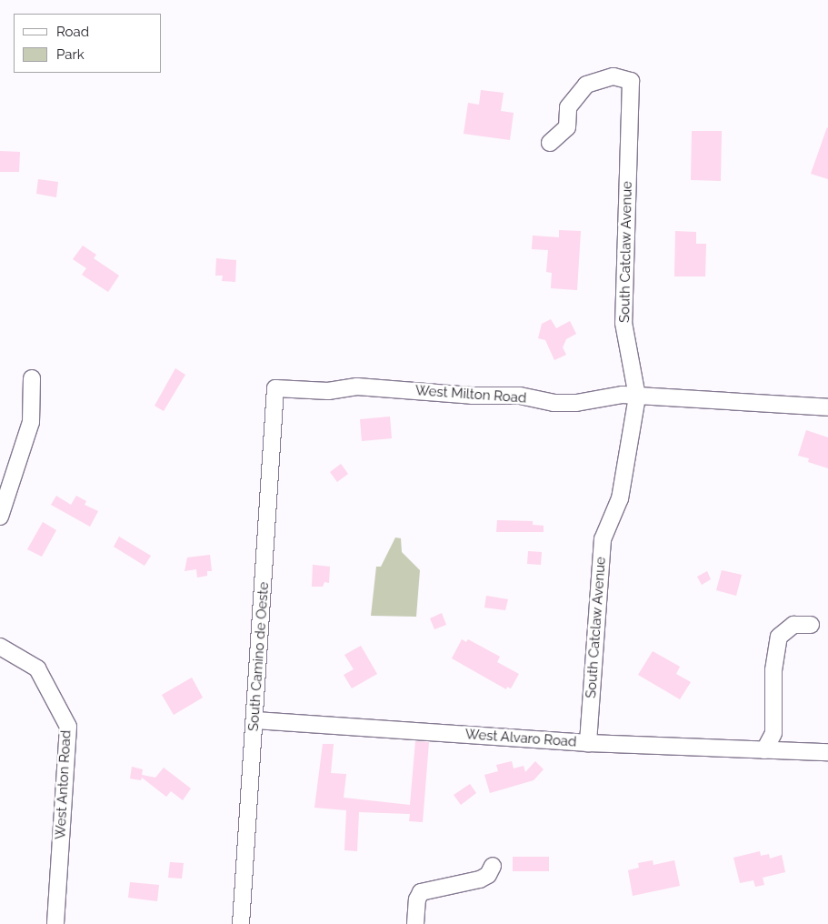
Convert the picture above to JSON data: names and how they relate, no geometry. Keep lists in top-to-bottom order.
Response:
{
  "streets": {
    "street": [
      "South Catclaw Avenue",
      "West Milton Road",
      "South Camino de Oeste",
      "West Alvaro Road",
      "West Anton Road"
    ]
  },
  "crossings": [
    ["South Catclaw Avenue", "West Milton Road"],
    ["South Catclaw Avenue", "West Alvaro Road"],
    ["West Milton Road", "South Camino de Oeste"],
    ["South Camino de Oeste", "West Alvaro Road"]
  ],
  "legend": ["Road", "Park"]
}
